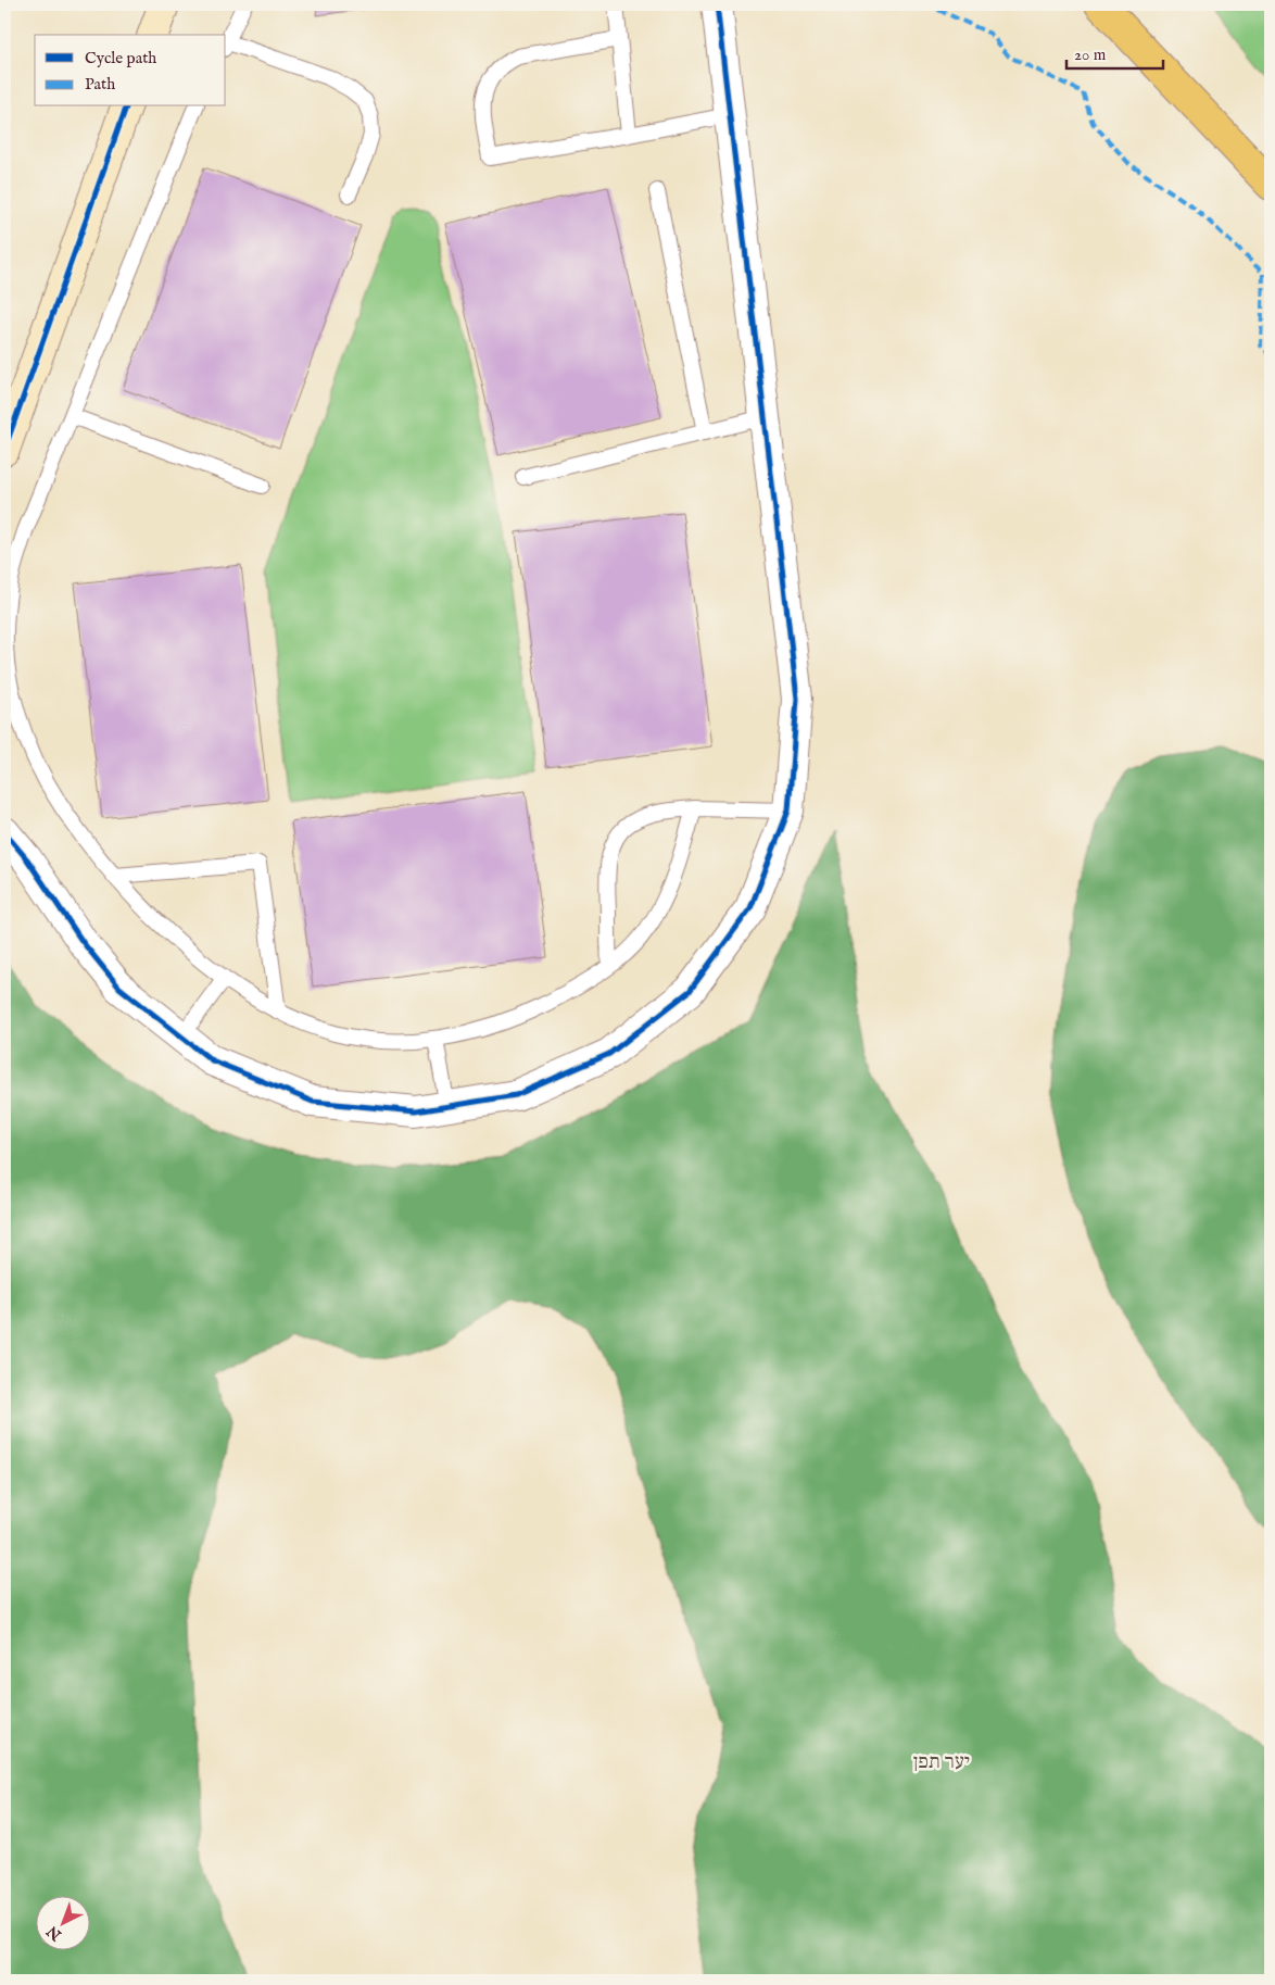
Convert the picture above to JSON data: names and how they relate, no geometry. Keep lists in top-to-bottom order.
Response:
{
  "parks": ["יער תפן"],
  "legend": ["Cycle path", "Path"],
  "scale_bar": "20 m",
  "north": "bottom left"
}
